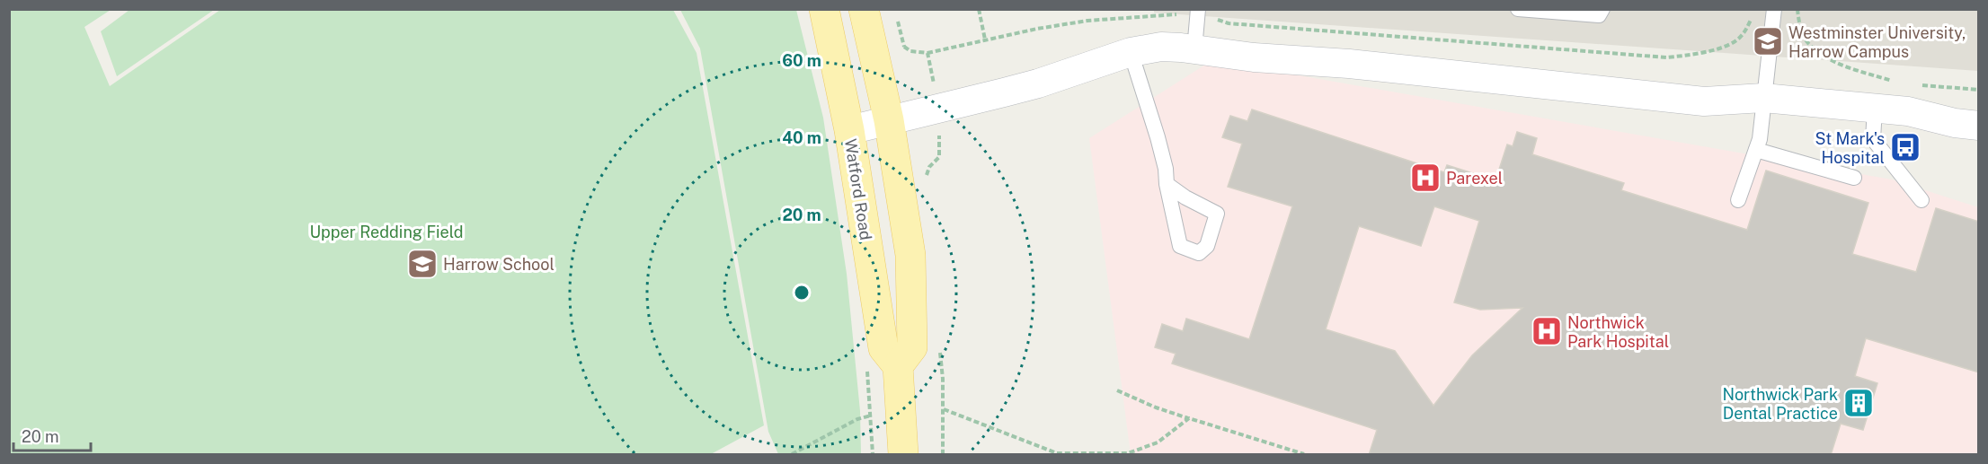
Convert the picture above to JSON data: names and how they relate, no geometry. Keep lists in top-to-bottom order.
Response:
{
  "streets": {
    "main road": ["Watford Road"]
  },
  "parks": ["Upper Redding Field"],
  "places": {
    "school or university": ["Westminster University, Harrow Campus", "Harrow School"],
    "bus stop": ["St Mark's Hospital"],
    "hospital": ["Parexel", "Northwick Park Hospital"],
    "building": ["Northwick Park Dental Practice"]
  },
  "scale_bar": "20 m",
  "rings": ["60 m", "40 m", "20 m"]
}
